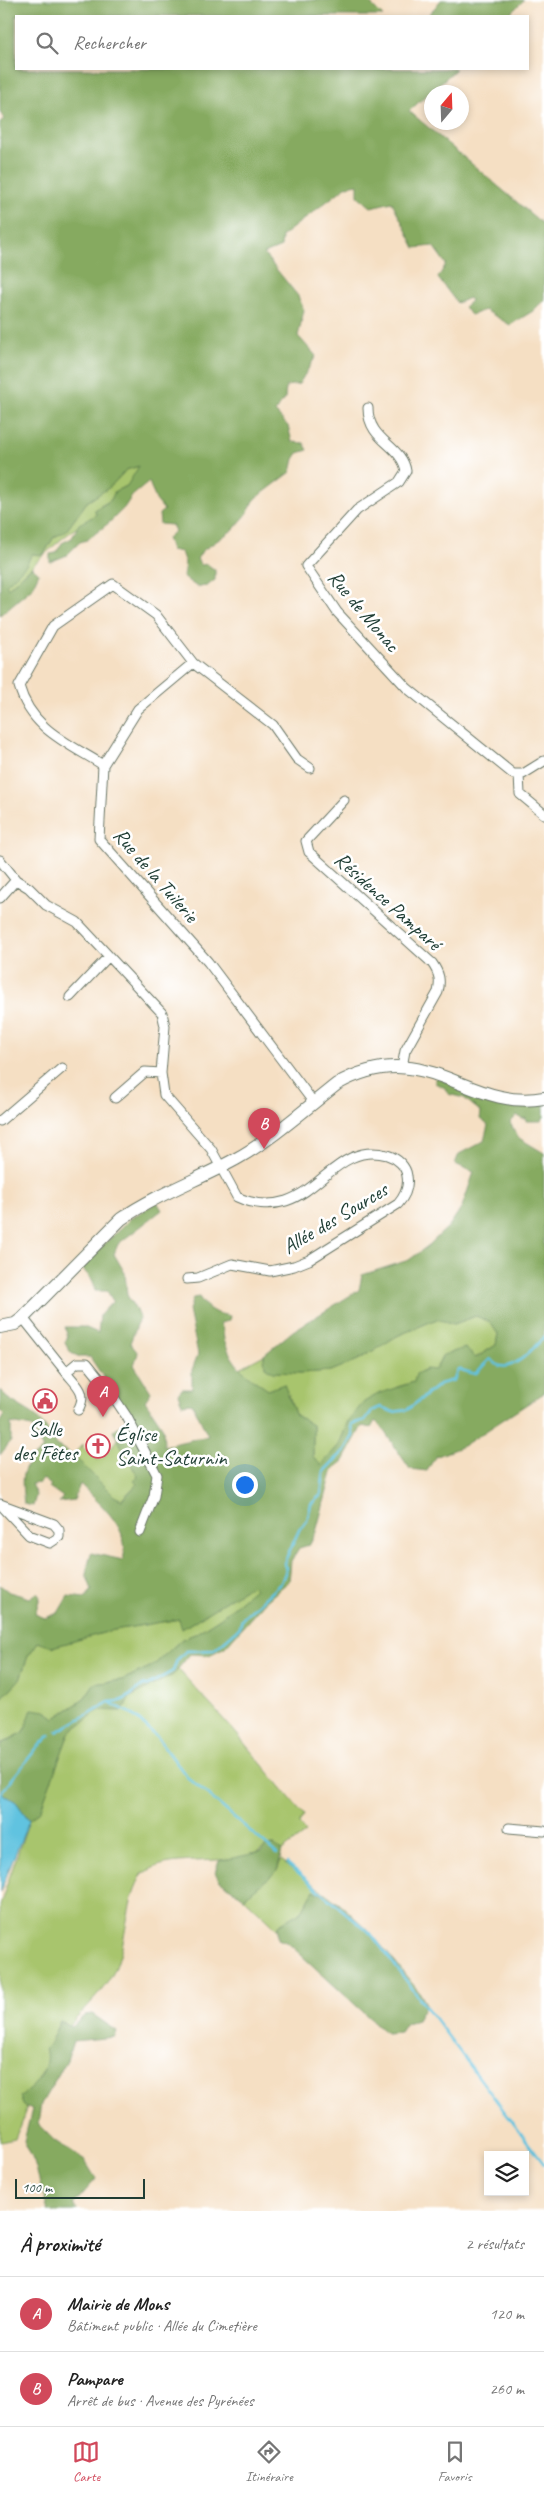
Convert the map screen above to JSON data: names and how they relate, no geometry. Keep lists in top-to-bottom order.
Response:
{
  "streets": {
    "street": [
      "Rue de Monac",
      "Rue de la Tuilerie",
      "Résidence Pamparé",
      "Allée des Sources"
    ]
  },
  "places": {
    "public building": ["Salle des Fêtes"],
    "church": ["Église Saint-Saturnin"]
  },
  "scale_bar": "100 m",
  "north": "top",
  "page": {
    "search": "Rechercher",
    "pins": ["B", "A"],
    "scale": "100 m",
    "heading": ["À proximité", "2 résultats"],
    "list": [
      {
        "mark": "A",
        "name": "Mairie de Mons",
        "note": "Bâtiment public · Allée du Cimetière",
        "value": "120 m"
      },
      {
        "mark": "B",
        "name": "Pampare",
        "note": "Arrêt de bus · Avenue des Pyrénées",
        "value": "260 m"
      }
    ],
    "nav": ["Carte", "Itinéraire", "Favoris"]
  }
}
